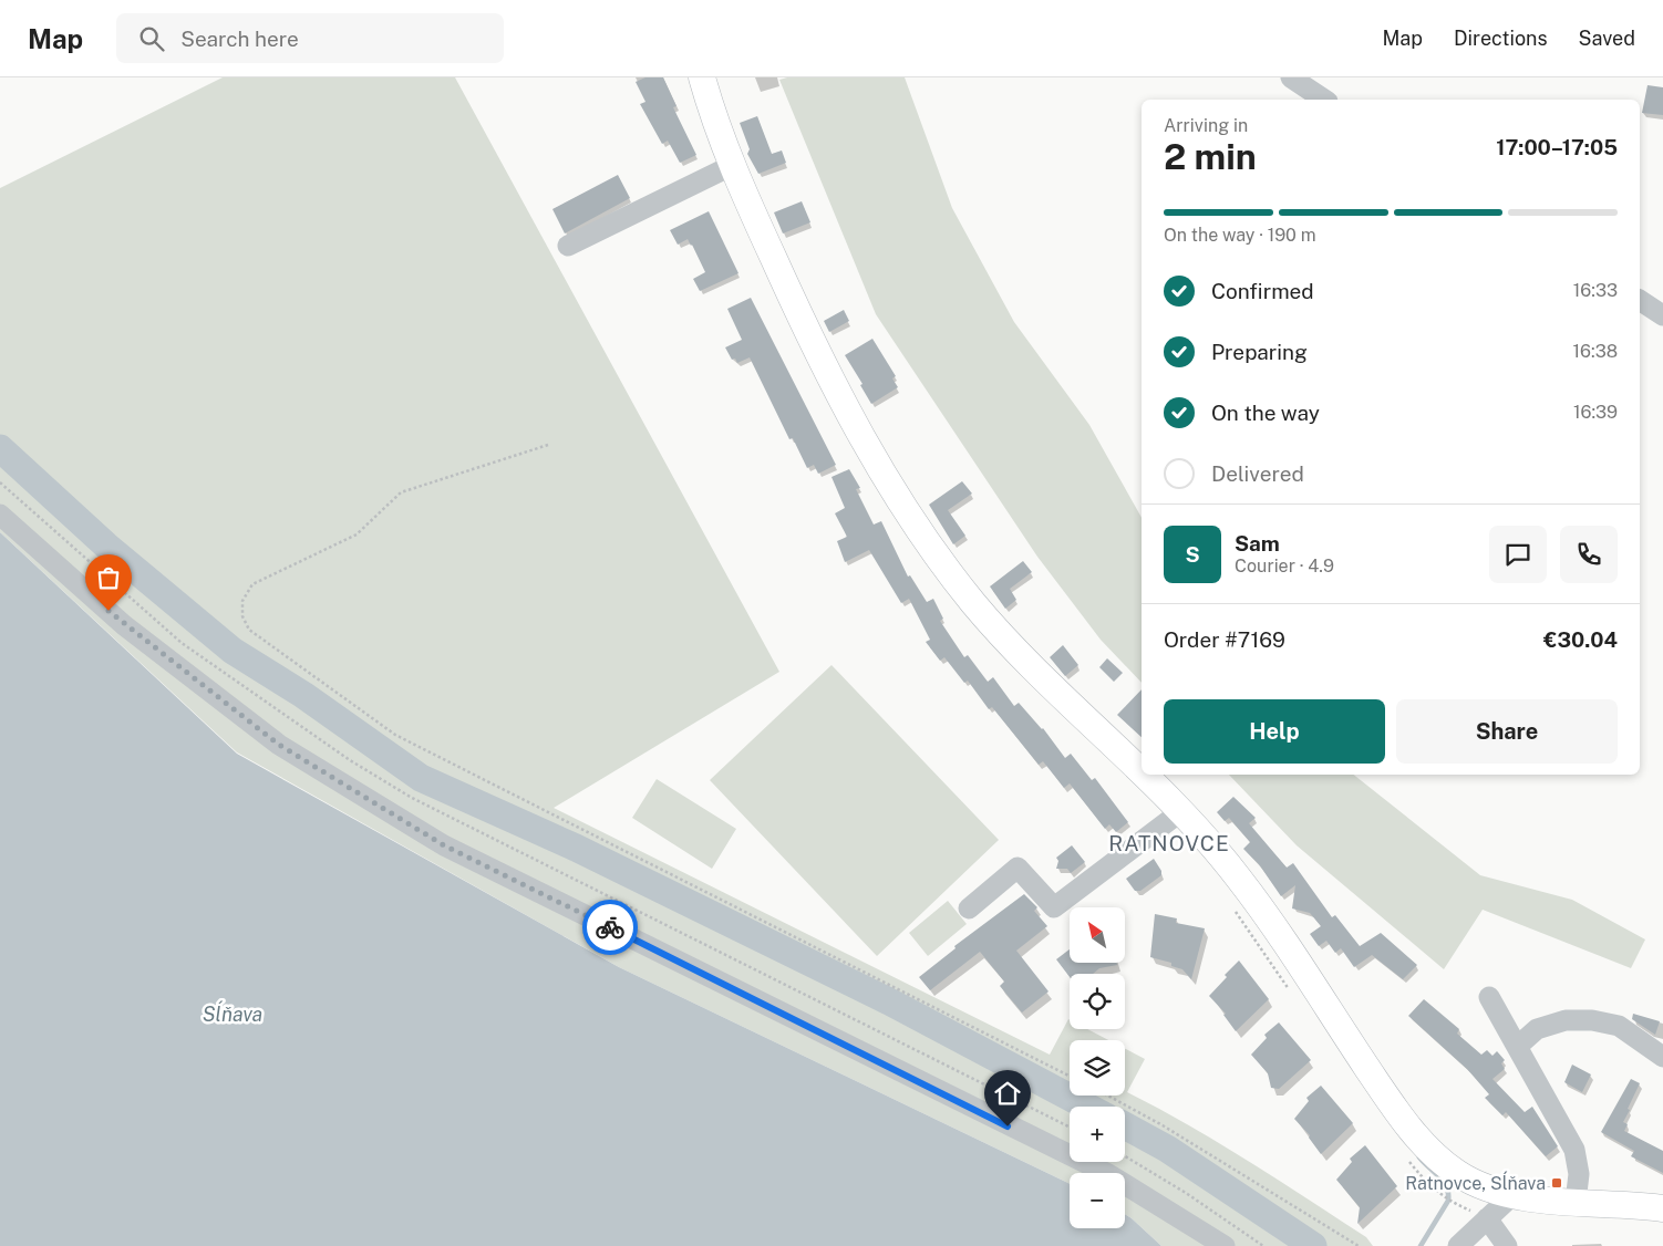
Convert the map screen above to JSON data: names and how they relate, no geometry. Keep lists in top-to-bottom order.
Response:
{
  "districts": ["RATNOVCE"],
  "water": ["Sĺňava"],
  "places": {
    "transit": ["Ratnovce, Sĺňava"]
  },
  "north": "top left",
  "page": {
    "header": "Map",
    "search": "Search here",
    "nav": ["Map", "Directions", "Saved"],
    "heading": ["2 min", "Arriving in", "17:00–17:05"],
    "panel": [
      "Sam",
      "Courier · 4.9",
      "Order #7169",
      "€30.04"
    ],
    "bar": "On the way · 190 m",
    "list": [
      ["Confirmed", "16:33"],
      ["Preparing", "16:38"],
      ["On the way", "16:39"],
      "Delivered"
    ],
    "round": "S",
    "buttons": ["Help", "Share"],
    "map_buttons": ["+", "−"]
  }
}
